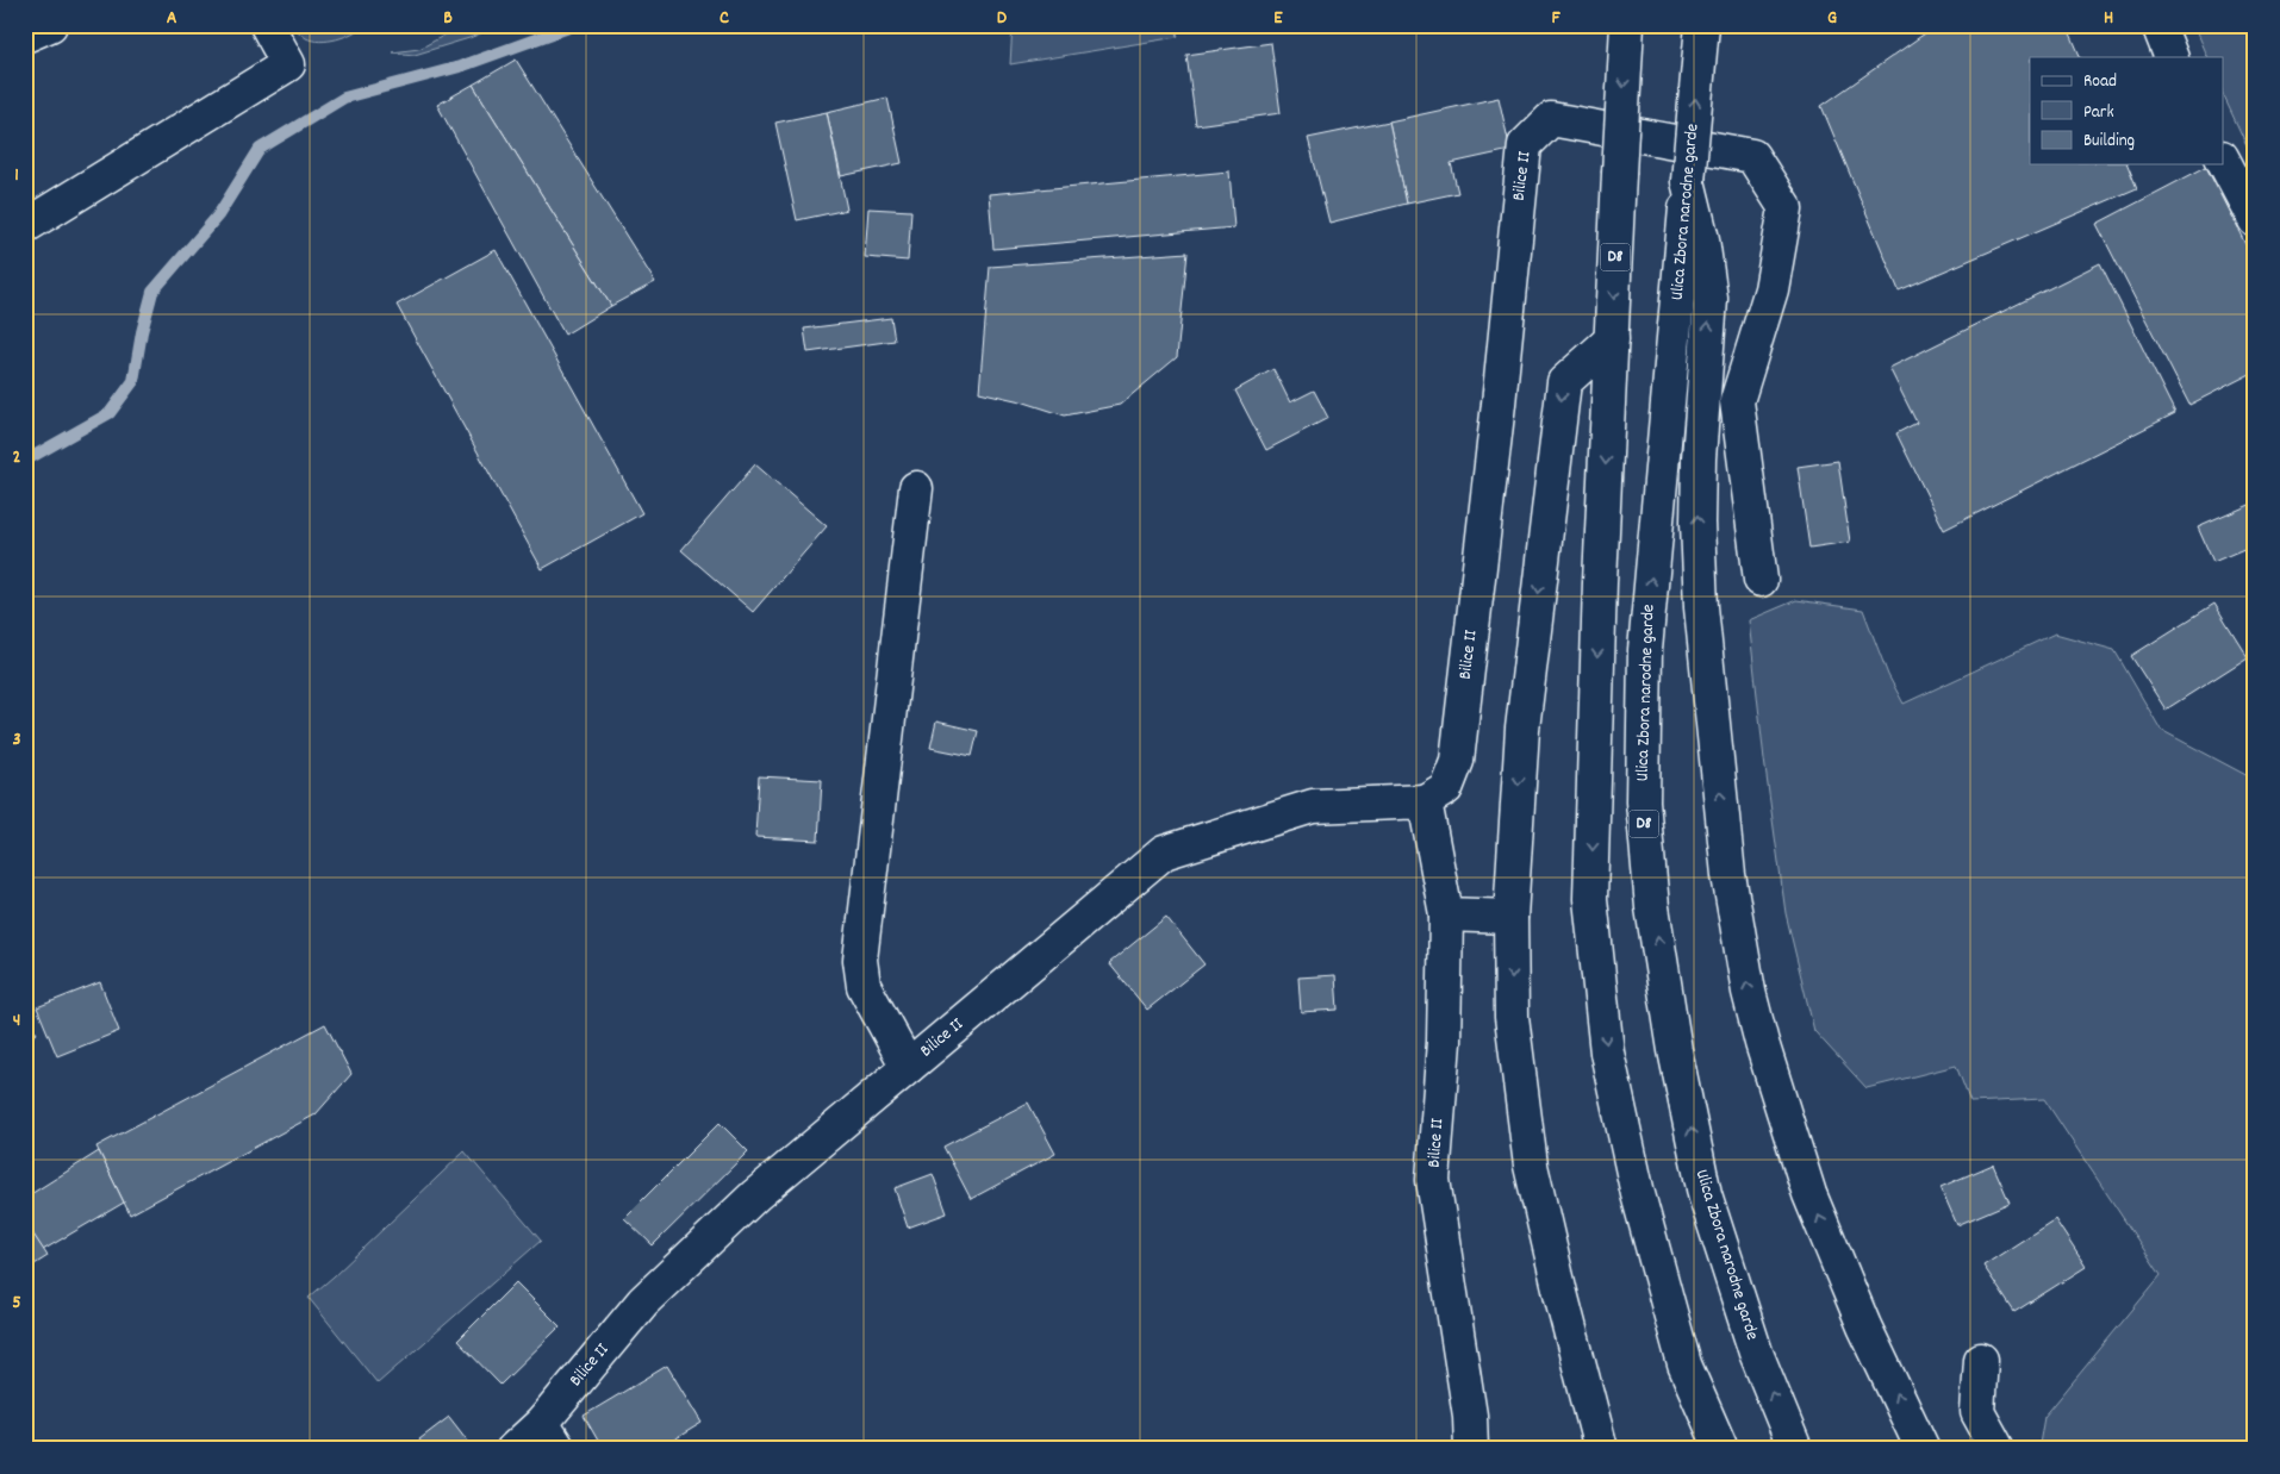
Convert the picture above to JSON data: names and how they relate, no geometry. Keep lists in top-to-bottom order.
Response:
{
  "streets": {
    "main road": ["Bilice II", "Ulica Zbora narodne garde", "D8"]
  },
  "legend": ["Road", "Park", "Building"],
  "grid": {
    "columns": [
      "A",
      "B",
      "C",
      "D",
      "E",
      "F",
      "G",
      "H"
    ],
    "rows": [
      "1",
      "2",
      "3",
      "4",
      "5"
    ]
  }
}
